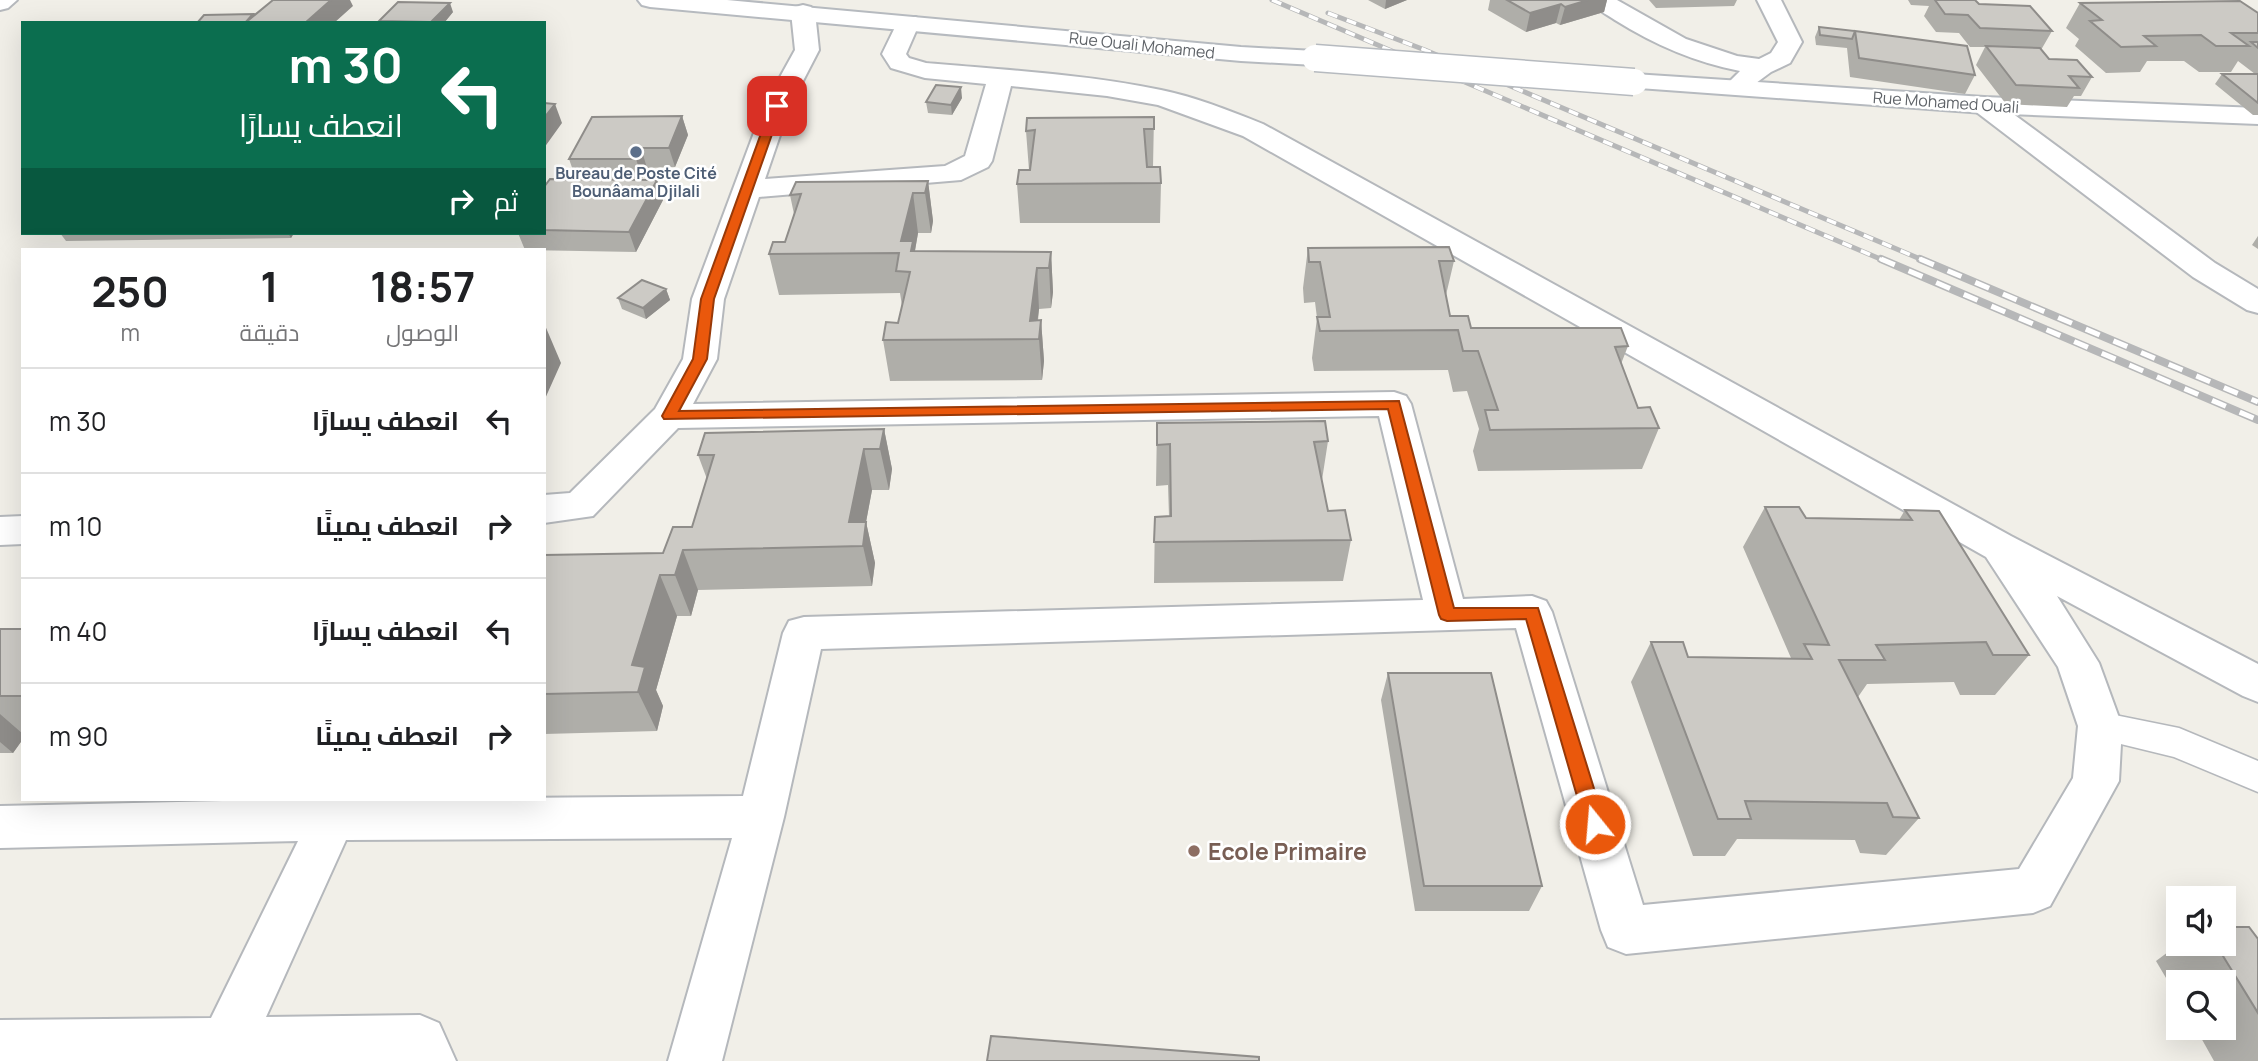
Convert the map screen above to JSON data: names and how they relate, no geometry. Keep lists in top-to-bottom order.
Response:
{
  "streets": {
    "street": ["Rue Ouali Mohamed", "Rue Mohamed Ouali"]
  },
  "crossings": [
    ["Rue Ouali Mohamed", "Rue Mohamed Ouali"]
  ],
  "places": ["Bureau de Poste Cité Bounâama Djilali", "Ecole Primaire"],
  "page": {
    "turn": ["30 m", "انعطف يسارًا"],
    "then": "ثم",
    "eta": [
      "18:57",
      "الوصول",
      "1",
      "دقيقة",
      "250",
      "m"
    ],
    "list": [
      {
        "name": "انعطف يسارًا",
        "value": "30 m"
      },
      {
        "name": "انعطف يمينًا",
        "value": "10 m"
      },
      {
        "name": "انعطف يسارًا",
        "value": "40 m"
      },
      {
        "name": "انعطف يمينًا",
        "value": "90 m"
      }
    ]
  }
}
